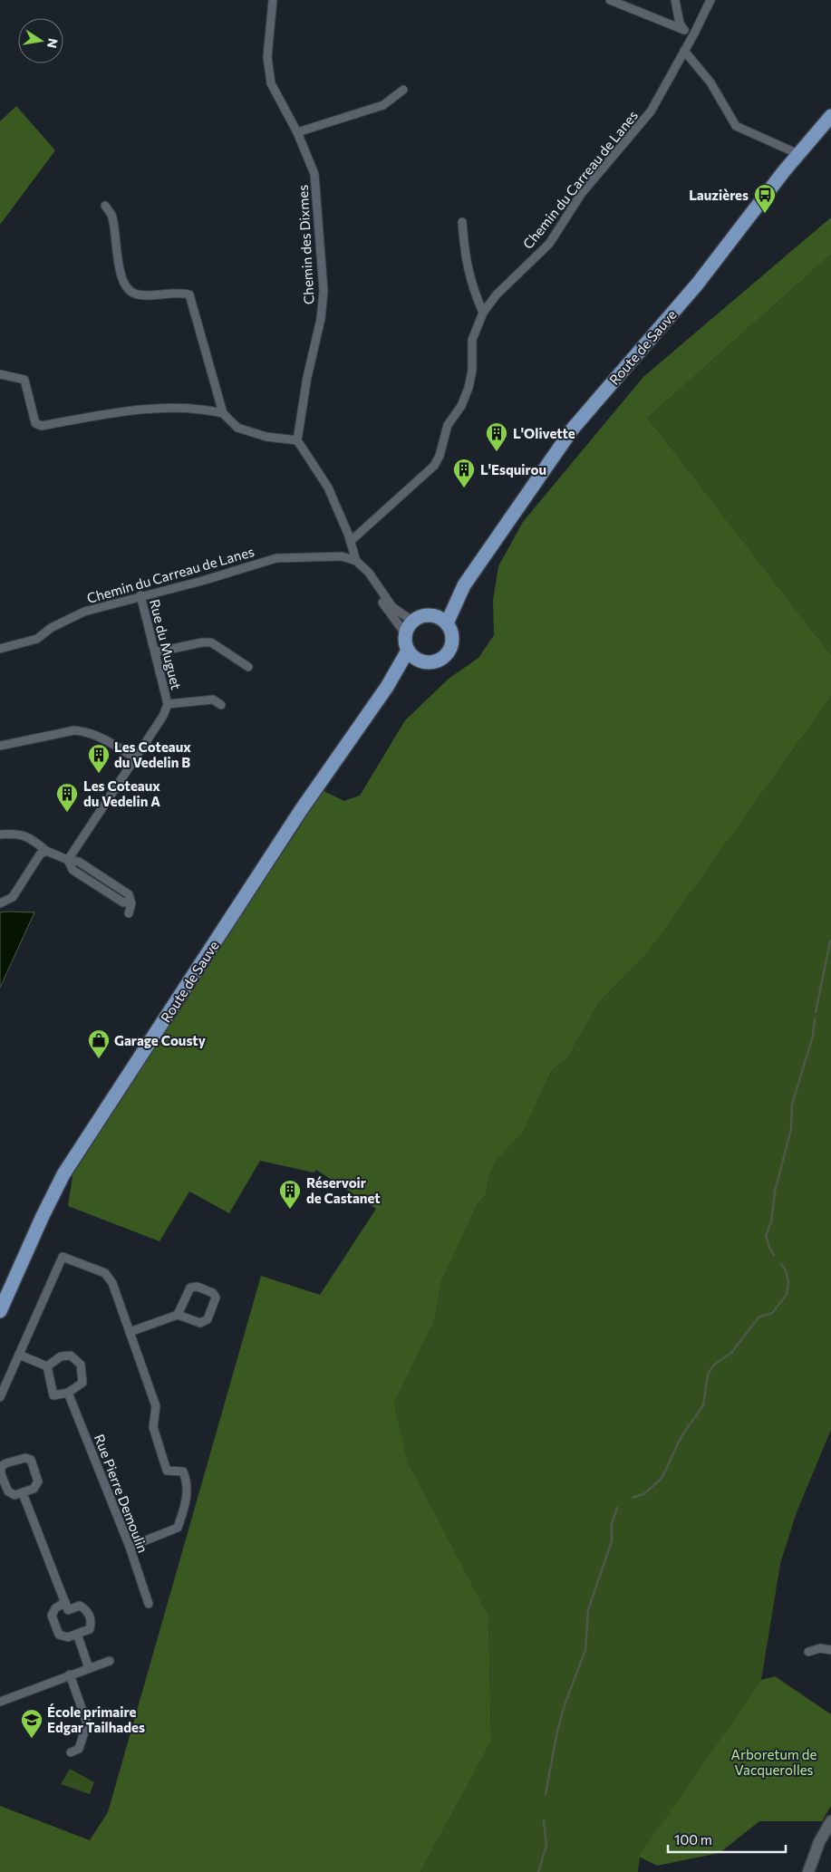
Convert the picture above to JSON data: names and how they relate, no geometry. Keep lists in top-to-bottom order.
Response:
{
  "streets": {
    "main road": ["Route de Sauve"],
    "street": [
      "Chemin du Carreau de Lanes",
      "Chemin des Dixmes",
      "Rue du Muguet",
      "Rue Pierre Demoulin"
    ]
  },
  "crossings": [
    ["Chemin du Carreau de Lanes", "Rue du Muguet"]
  ],
  "parks": ["Arboretum de Vacquerolles"],
  "places": {
    "bus stop": ["Lauzières"],
    "building": [
      "L'Olivette",
      "L'Esquirou",
      "Les Coteaux du Vedelin B",
      "Les Coteaux du Vedelin A",
      "Réservoir de Castanet"
    ],
    "shop": ["Garage Cousty"],
    "school or university": ["École primaire Edgar Tailhades"]
  },
  "scale_bar": "100 m",
  "north": "right"
}
